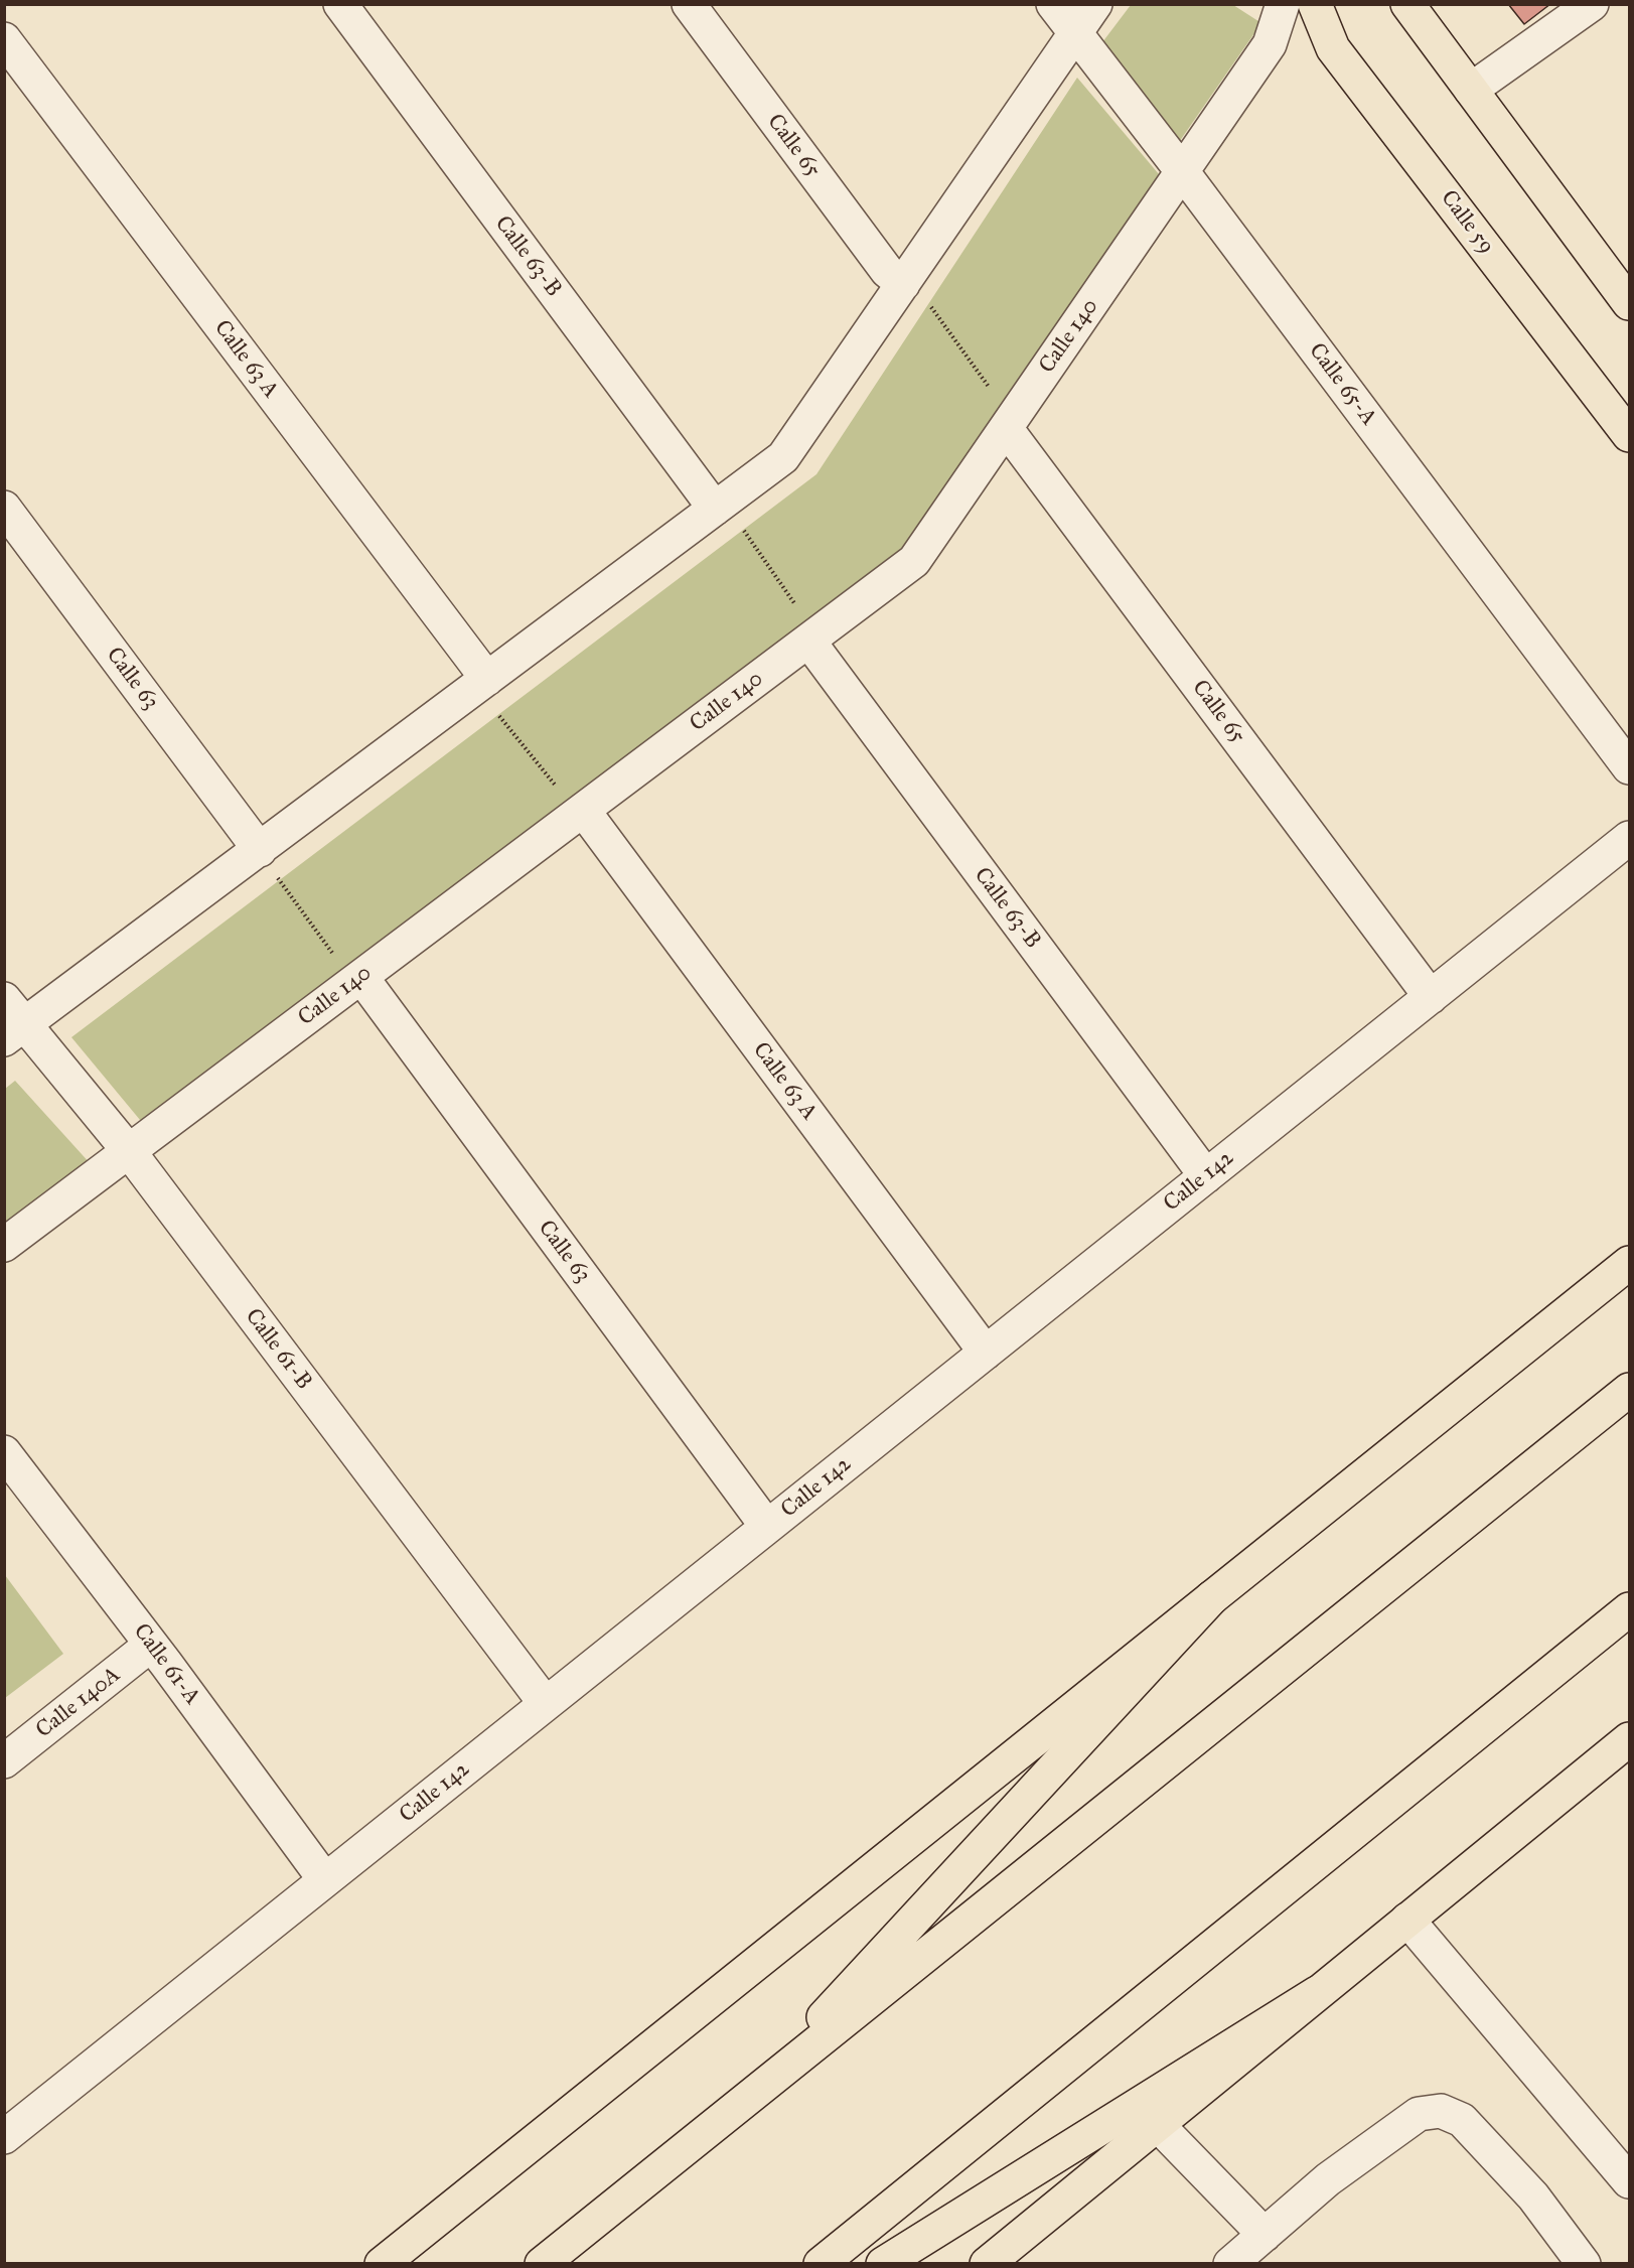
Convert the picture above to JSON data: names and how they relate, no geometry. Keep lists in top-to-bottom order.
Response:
{
  "streets": {
    "main road": ["Calle 59"],
    "street": [
      "Calle 65",
      "Calle 63-B",
      "Calle 140",
      "Calle 63 A",
      "Calle 65-A",
      "Calle 63",
      "Calle 142",
      "Calle 61-B",
      "Calle 61-A",
      "Calle 140A"
    ]
  },
  "crossings": [
    ["Calle 65", "Calle 140"],
    ["Calle 65", "Calle 142"],
    ["Calle 63-B", "Calle 140"],
    ["Calle 63-B", "Calle 142"],
    ["Calle 140", "Calle 63 A"],
    ["Calle 140", "Calle 65-A"],
    ["Calle 140", "Calle 63"],
    ["Calle 140", "Calle 61-B"],
    ["Calle 63 A", "Calle 142"],
    ["Calle 63", "Calle 142"],
    ["Calle 142", "Calle 61-B"],
    ["Calle 142", "Calle 61-A"],
    ["Calle 61-A", "Calle 140A"]
  ]
}
